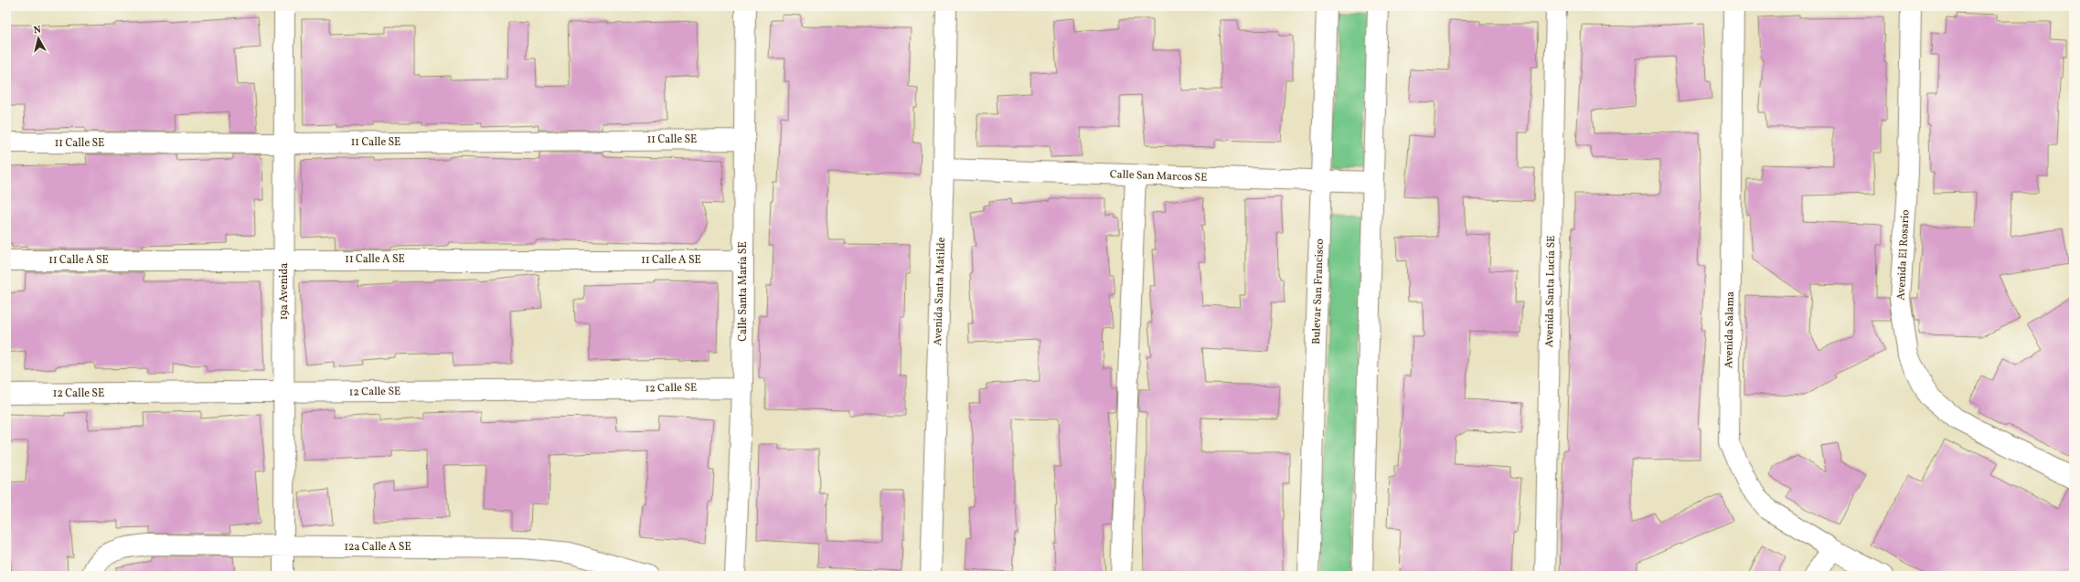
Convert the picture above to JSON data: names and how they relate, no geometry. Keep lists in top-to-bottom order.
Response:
{
  "streets": {
    "street": [
      "11 Calle SE",
      "Calle San Marcos SE",
      "Avenida El Rosario",
      "11 Calle A SE",
      "19a Avenida",
      "Calle Santa María SE",
      "Avenida Santa Matilde",
      "Bulevar San Francisco",
      "Avenida Santa Lucía SE",
      "Avenida Salama",
      "12 Calle SE",
      "12a Calle A SE"
    ]
  },
  "crossings": [
    ["11 Calle SE", "19a Avenida"],
    ["11 Calle SE", "Calle Santa María SE"],
    ["Calle San Marcos SE", "Avenida Santa Matilde"],
    ["Calle San Marcos SE", "Bulevar San Francisco"],
    ["11 Calle A SE", "19a Avenida"],
    ["11 Calle A SE", "Calle Santa María SE"],
    ["19a Avenida", "12 Calle SE"],
    ["19a Avenida", "12a Calle A SE"],
    ["Calle Santa María SE", "12 Calle SE"]
  ],
  "north": "top"
}
